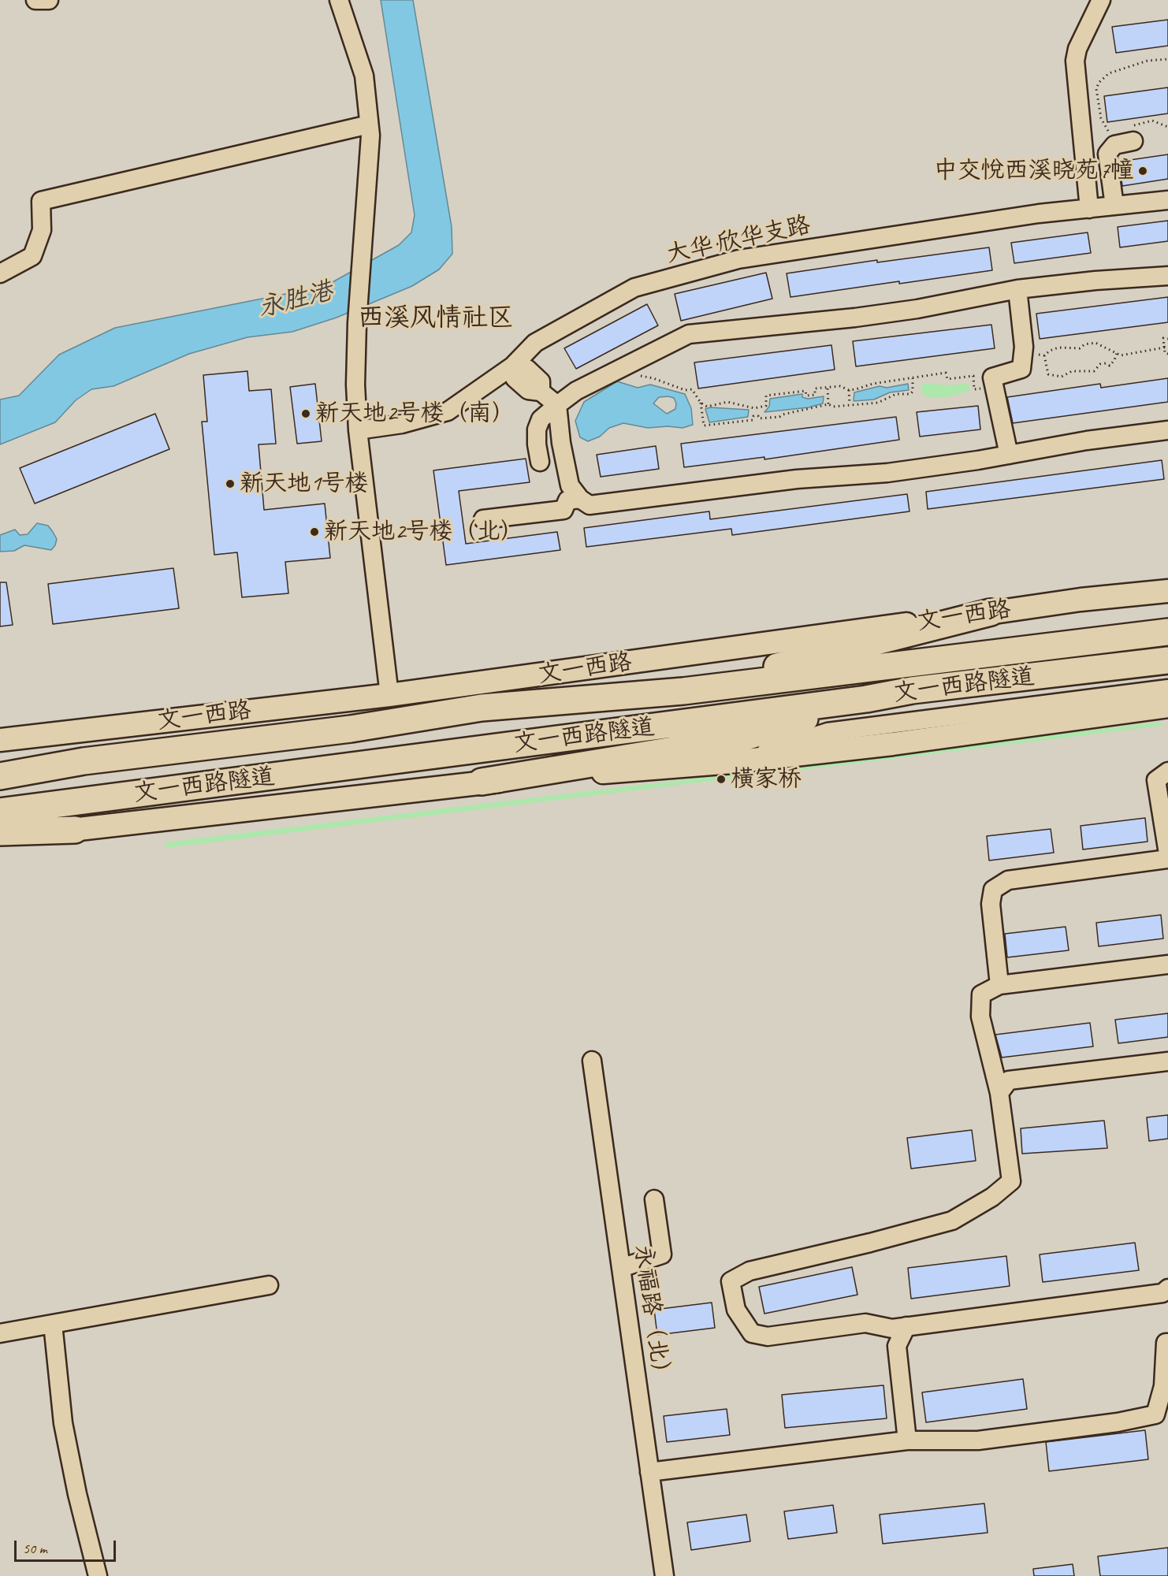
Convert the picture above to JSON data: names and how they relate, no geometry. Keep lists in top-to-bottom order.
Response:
{
  "streets": {
    "highway": ["文一西路隧道"],
    "main road": ["文一西路"],
    "street": ["大华·欣华支路", "永福路（北）"]
  },
  "districts": ["西溪风情社区"],
  "water": ["永胜港"],
  "places": [
    "中交悦西溪晓苑7幢",
    "新天地2号楼（南）",
    "新天地1号楼",
    "新天地2号楼（北）",
    "横家桥"
  ],
  "scale_bar": "50 m"
}
